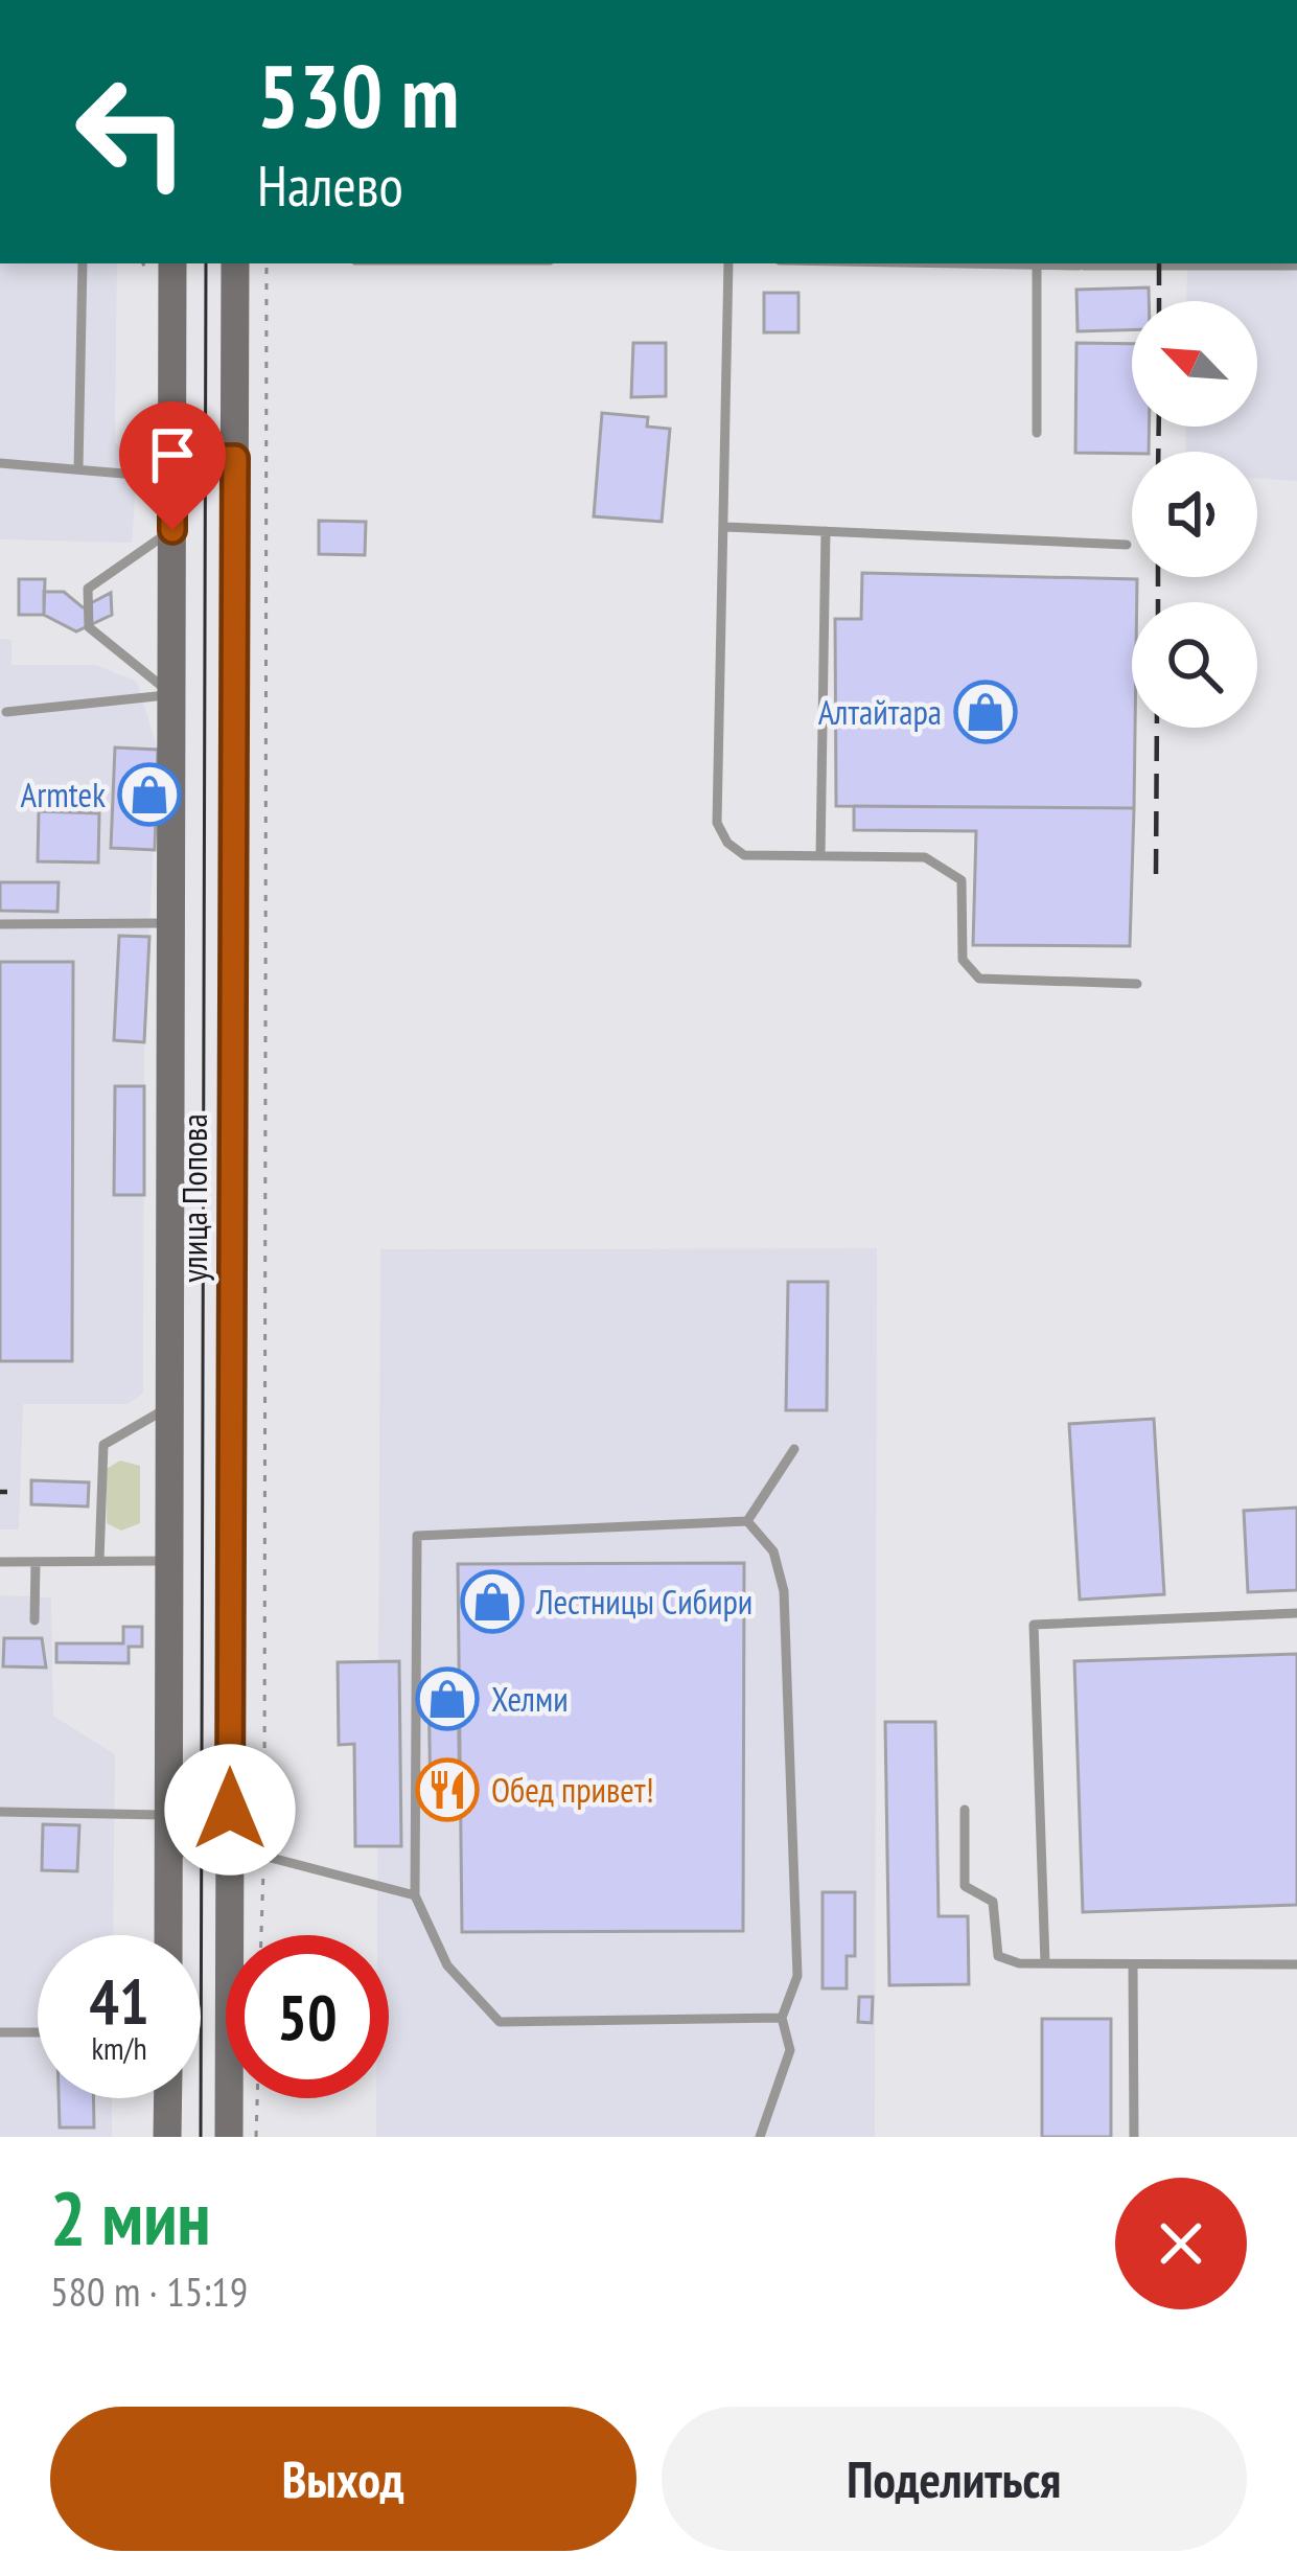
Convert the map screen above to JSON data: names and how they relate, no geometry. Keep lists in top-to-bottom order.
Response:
{
  "streets": {
    "main road": ["улица Попова"]
  },
  "places": {
    "shop": [
      "Алтайтара",
      "Armtek",
      "Лестницы Сибири",
      "Хелми"
    ],
    "restaurant": ["Обед привет!"]
  },
  "north": "top left",
  "page": {
    "turn": ["530 m", "Налево"],
    "speed": "41 km/h",
    "limit": "50",
    "heading": ["2 мин", "580 m · 15:19"],
    "buttons": ["Выход", "Поделиться"]
  }
}
